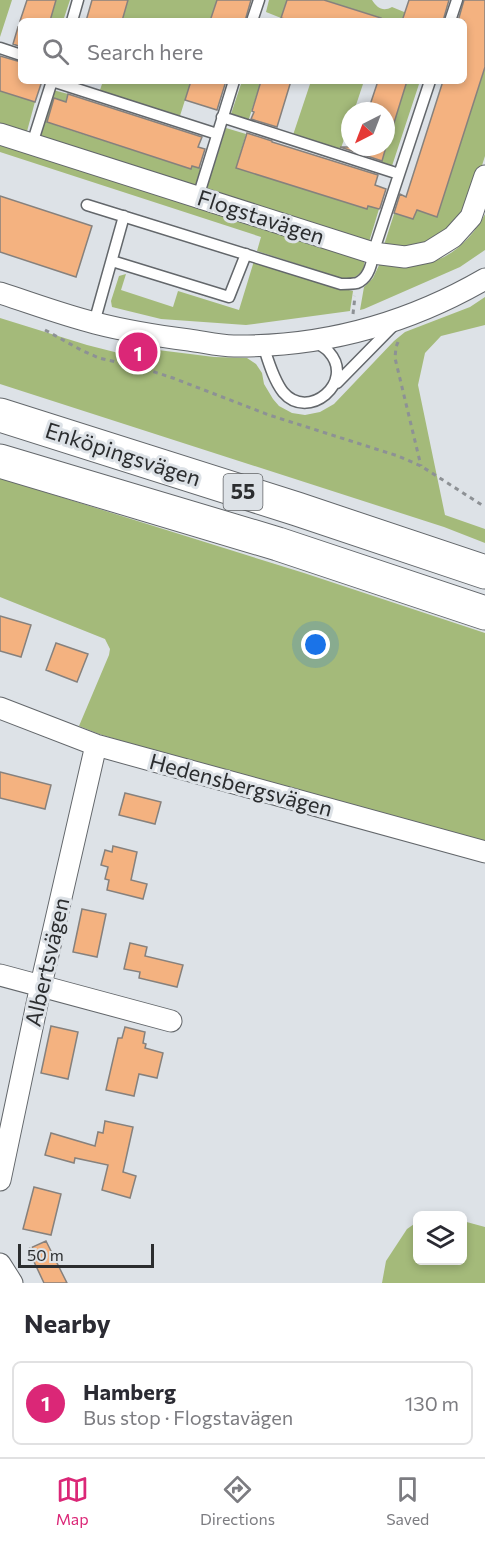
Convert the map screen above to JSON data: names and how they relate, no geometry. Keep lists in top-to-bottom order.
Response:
{
  "streets": {
    "main road": ["Enköpingsvägen", "55"],
    "street": ["Flogstavägen", "Hedensbergsvägen", "Albertsvägen"]
  },
  "crossings": [
    ["Hedensbergsvägen", "Albertsvägen"]
  ],
  "scale_bar": "50 m",
  "north": "bottom left",
  "page": {
    "search": "Search here",
    "pins": "1",
    "scale": "50 m",
    "heading": "Nearby",
    "list": [
      {
        "mark": "1",
        "name": "Hamberg",
        "note": "Bus stop · Flogstavägen",
        "value": "130 m"
      }
    ],
    "nav": ["Map", "Directions", "Saved"]
  }
}
